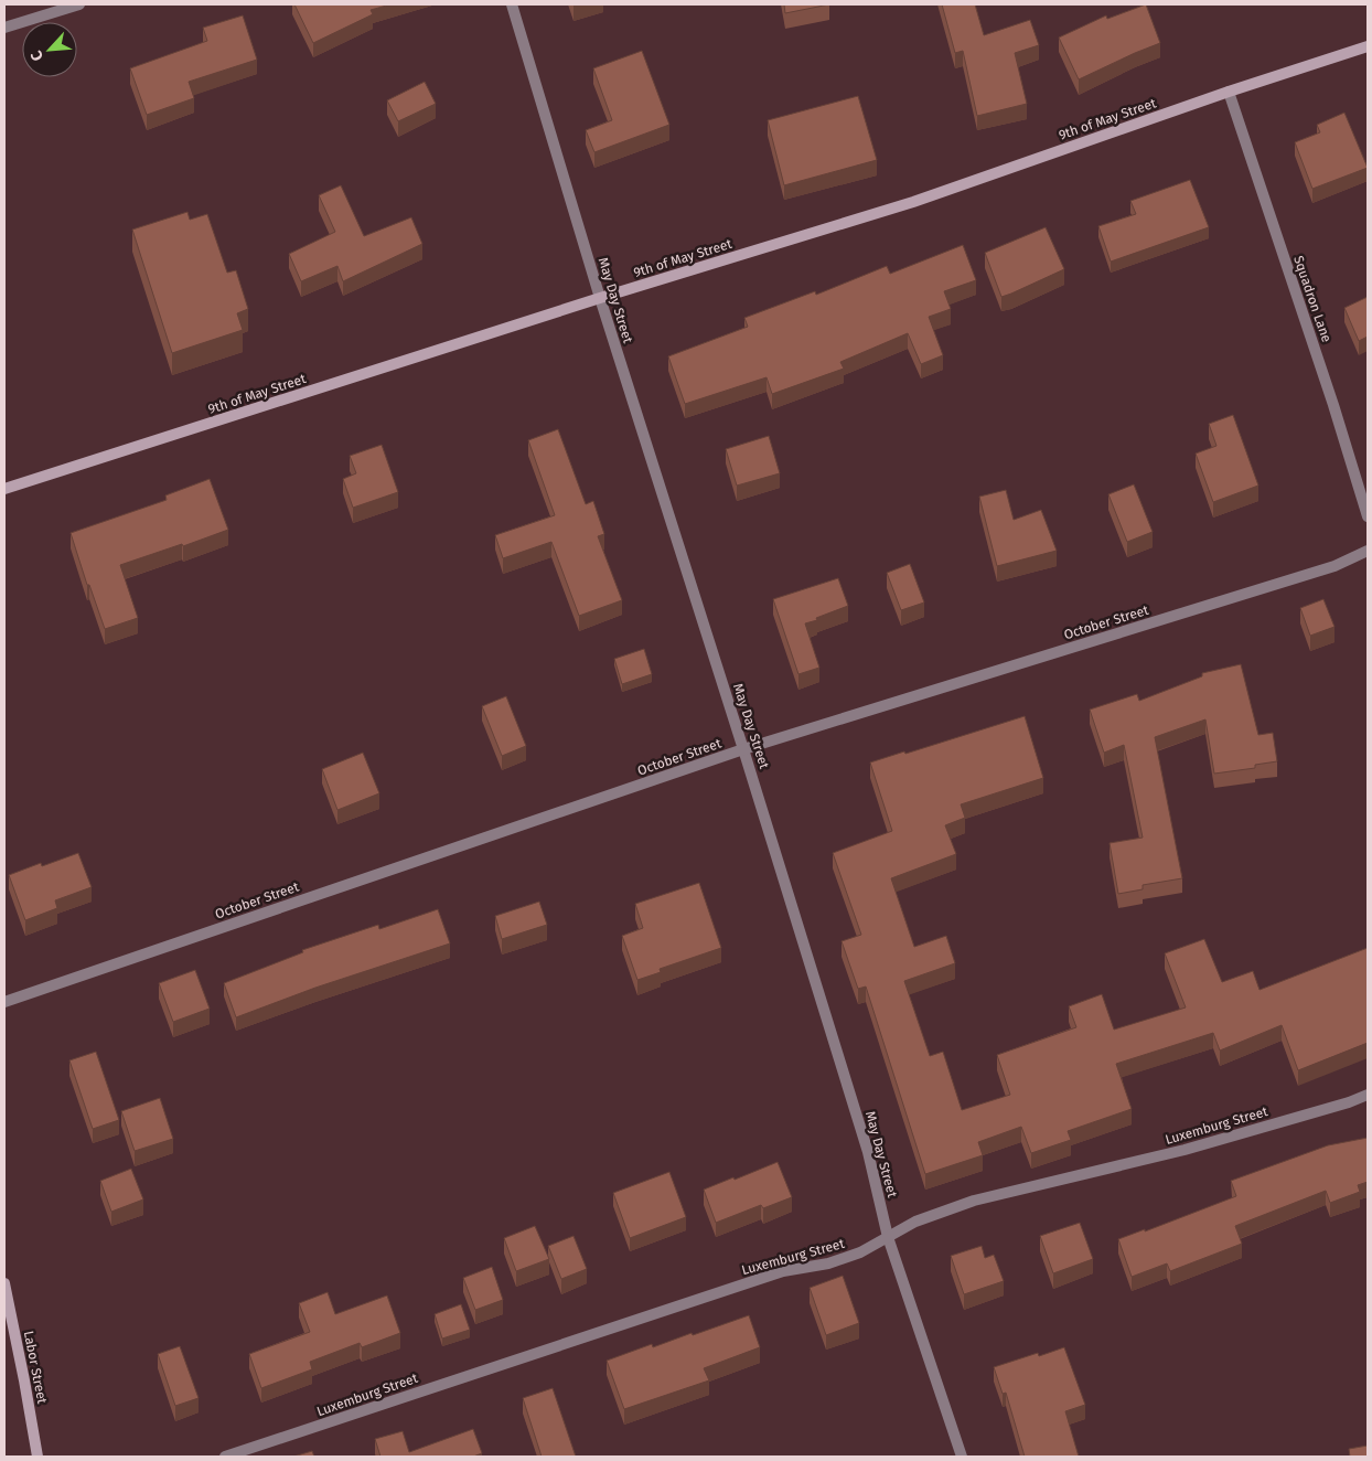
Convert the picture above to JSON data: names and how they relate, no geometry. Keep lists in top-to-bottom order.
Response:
{
  "streets": {
    "street": [
      "9th of May Street",
      "Squadron Lane",
      "May Day Street",
      "October Street",
      "Luxemburg Street",
      "Labor Street"
    ]
  },
  "crossings": [
    ["9th of May Street", "Squadron Lane"],
    ["9th of May Street", "May Day Street"],
    ["May Day Street", "October Street"],
    ["May Day Street", "Luxemburg Street"]
  ],
  "north": "bottom left"
}
